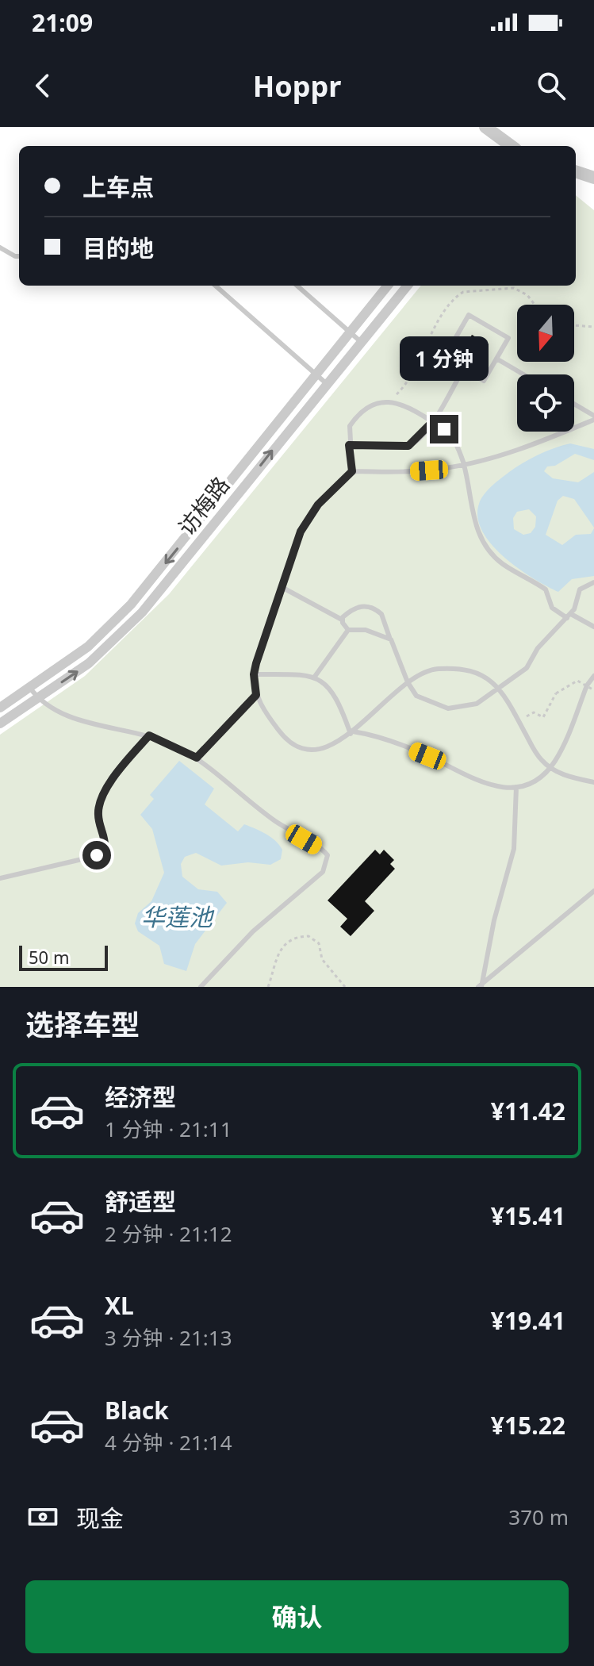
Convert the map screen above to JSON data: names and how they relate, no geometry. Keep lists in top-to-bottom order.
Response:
{
  "streets": {
    "street": ["访梅路"]
  },
  "water": ["华莲池"],
  "scale_bar": "50 m",
  "north": "bottom",
  "page": {
    "status": "21:09",
    "header": "Hoppr",
    "banner": ["上车点", "目的地"],
    "bubble": "1 分钟",
    "scale": "50 m",
    "heading": "选择车型",
    "list": [
      {
        "name": "经济型",
        "note": "1 分钟 · 21:11",
        "value": "¥11.42"
      },
      {
        "name": "舒适型",
        "note": "2 分钟 · 21:12",
        "value": "¥15.41"
      },
      {
        "name": "XL",
        "note": "3 分钟 · 21:13",
        "value": "¥19.41"
      },
      {
        "name": "Black",
        "note": "4 分钟 · 21:14",
        "value": "¥15.22"
      }
    ],
    "pay": ["现金", "370 m"],
    "buttons": "确认"
  }
}
